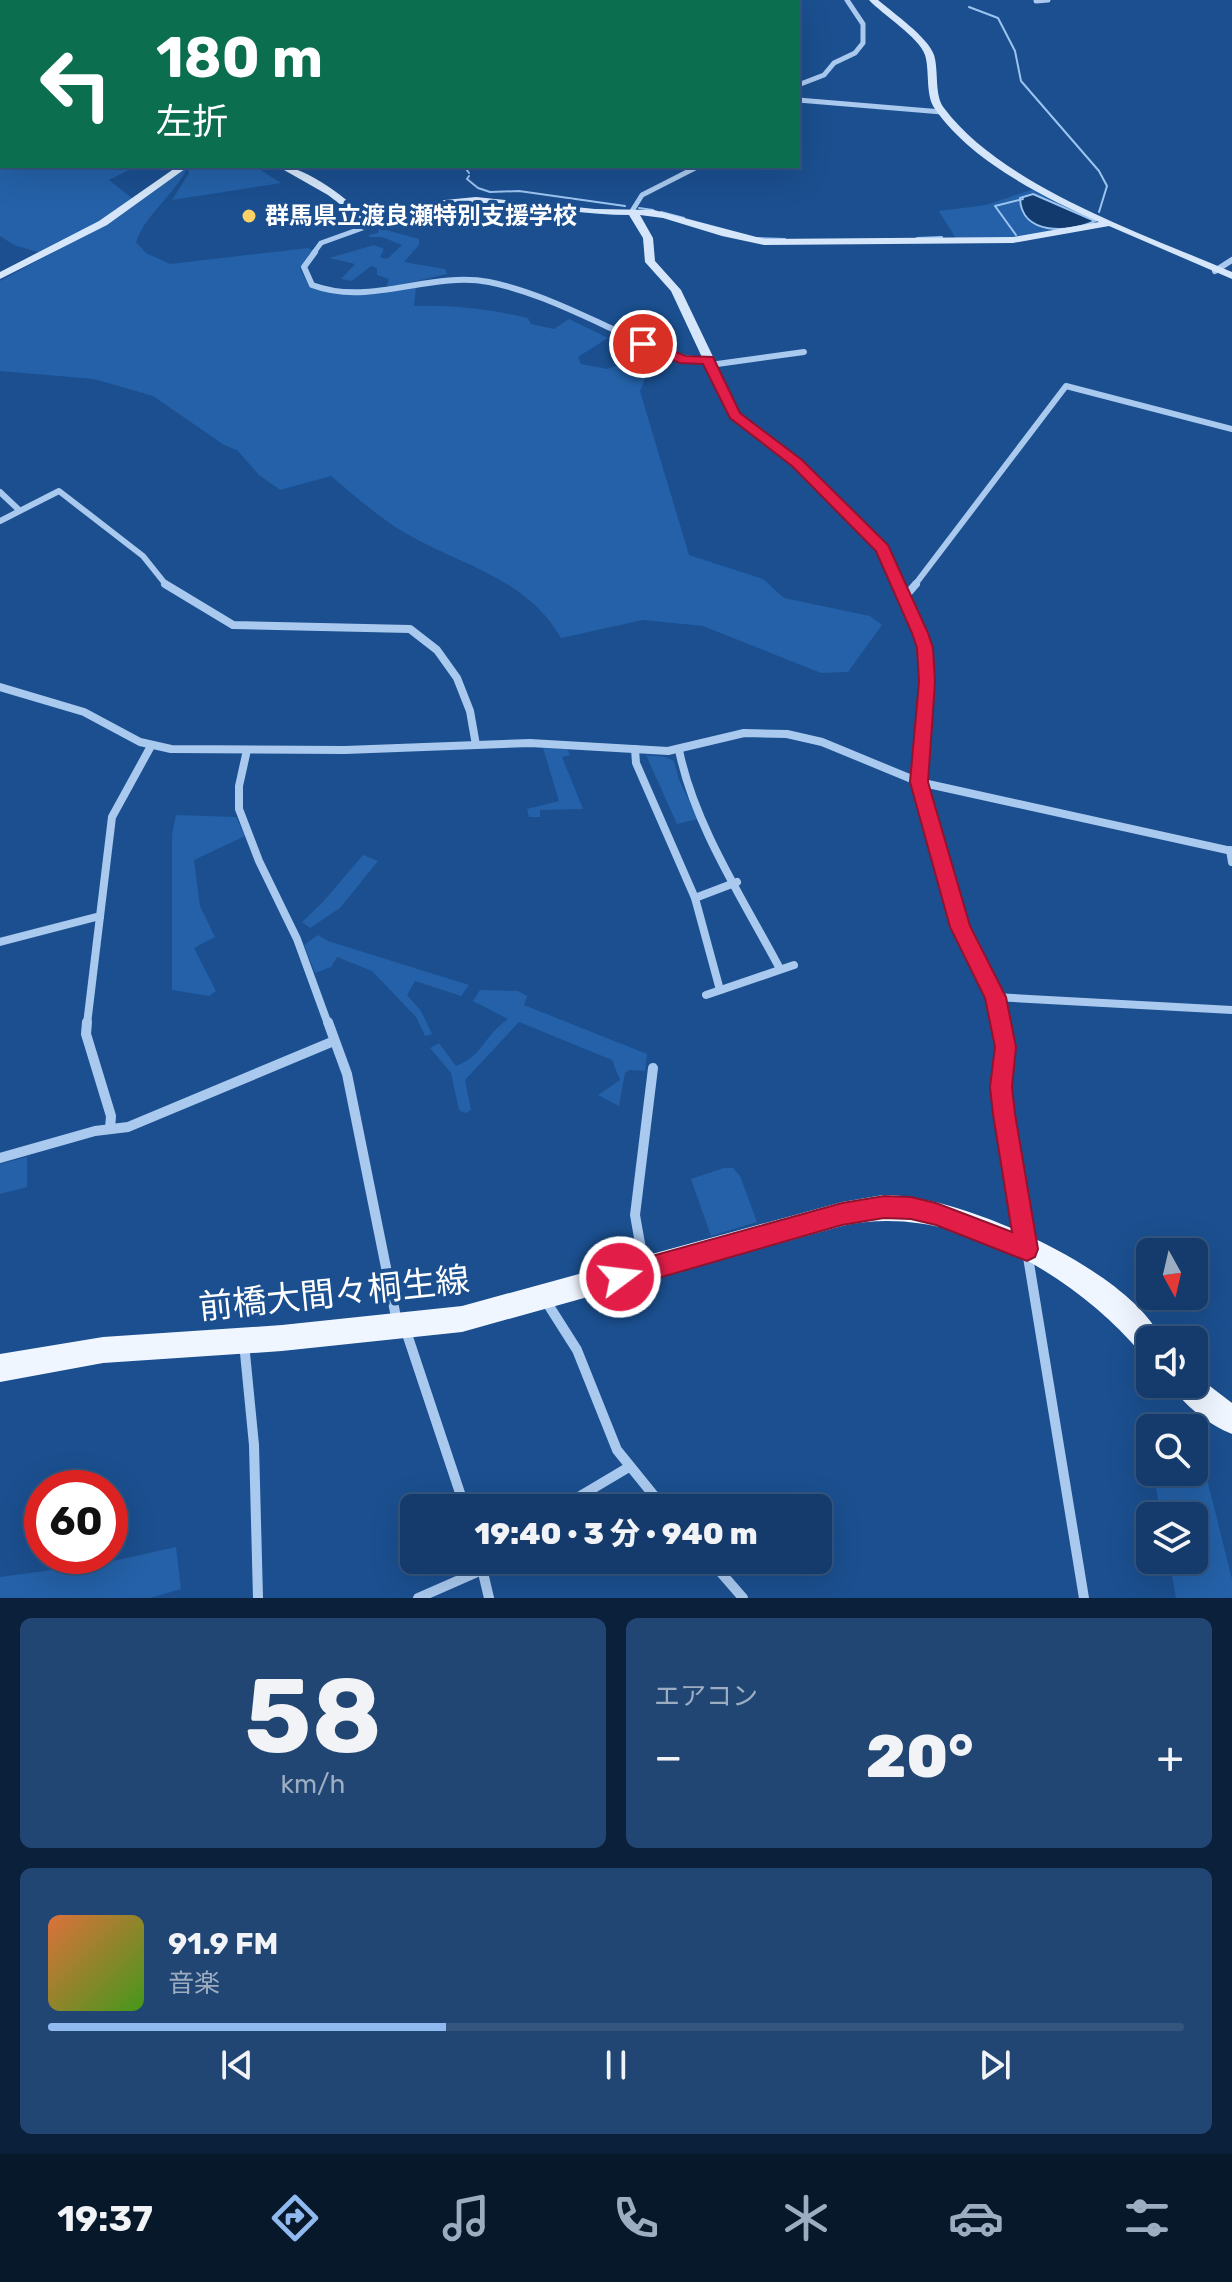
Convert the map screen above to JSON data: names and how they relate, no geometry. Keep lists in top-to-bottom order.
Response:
{
  "streets": {
    "main road": ["前橋大間々桐生線"]
  },
  "places": ["群馬県立渡良瀬特別支援学校"],
  "north": "bottom",
  "page": {
    "turn": ["180 m", "左折"],
    "limit": "60",
    "trip": "19:40 · 3 分 · 940 m",
    "tile": [
      ["58", "km/h"],
      "エアコン"
    ],
    "heat": ["−", "20°", "+"],
    "song": ["91.9 FM", "音楽"],
    "tabs": "19:37"
  }
}
